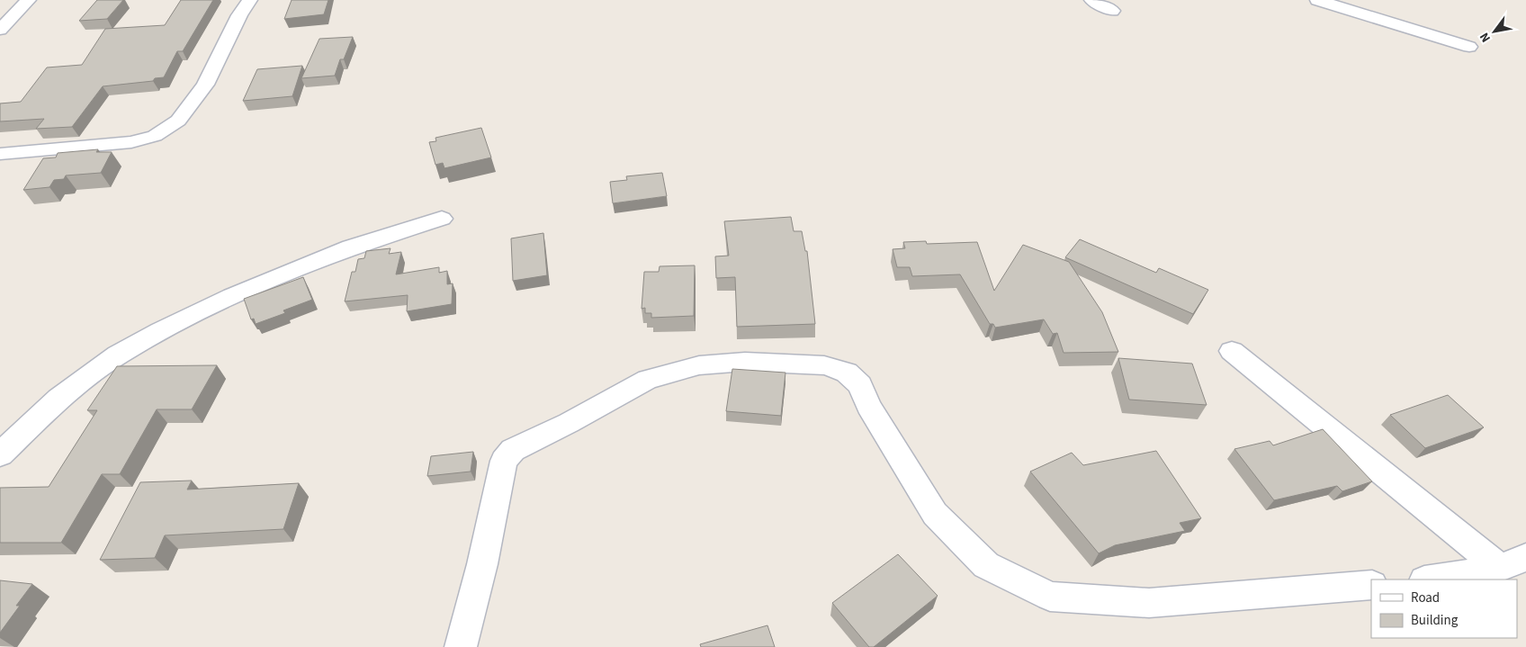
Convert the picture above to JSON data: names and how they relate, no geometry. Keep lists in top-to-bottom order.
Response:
{
  "legend": ["Road", "Building"],
  "north": "bottom left"
}
